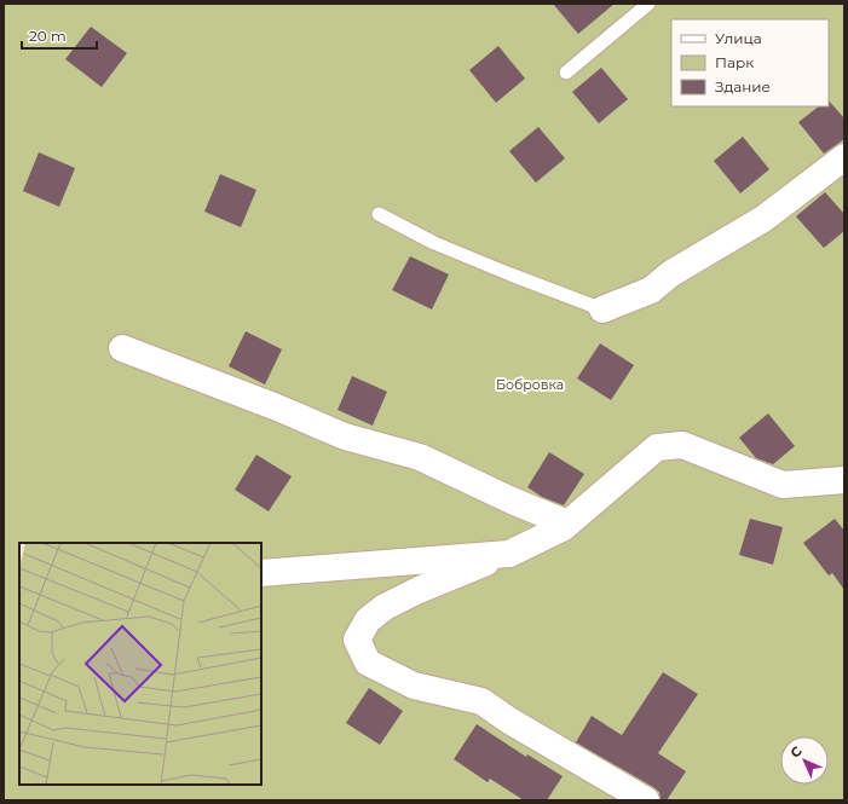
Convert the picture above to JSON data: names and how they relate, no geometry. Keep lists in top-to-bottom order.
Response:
{
  "parks": ["Бобровка"],
  "legend": ["Улица", "Парк", "Здание"],
  "scale_bar": "20 m",
  "north": "top left"
}
